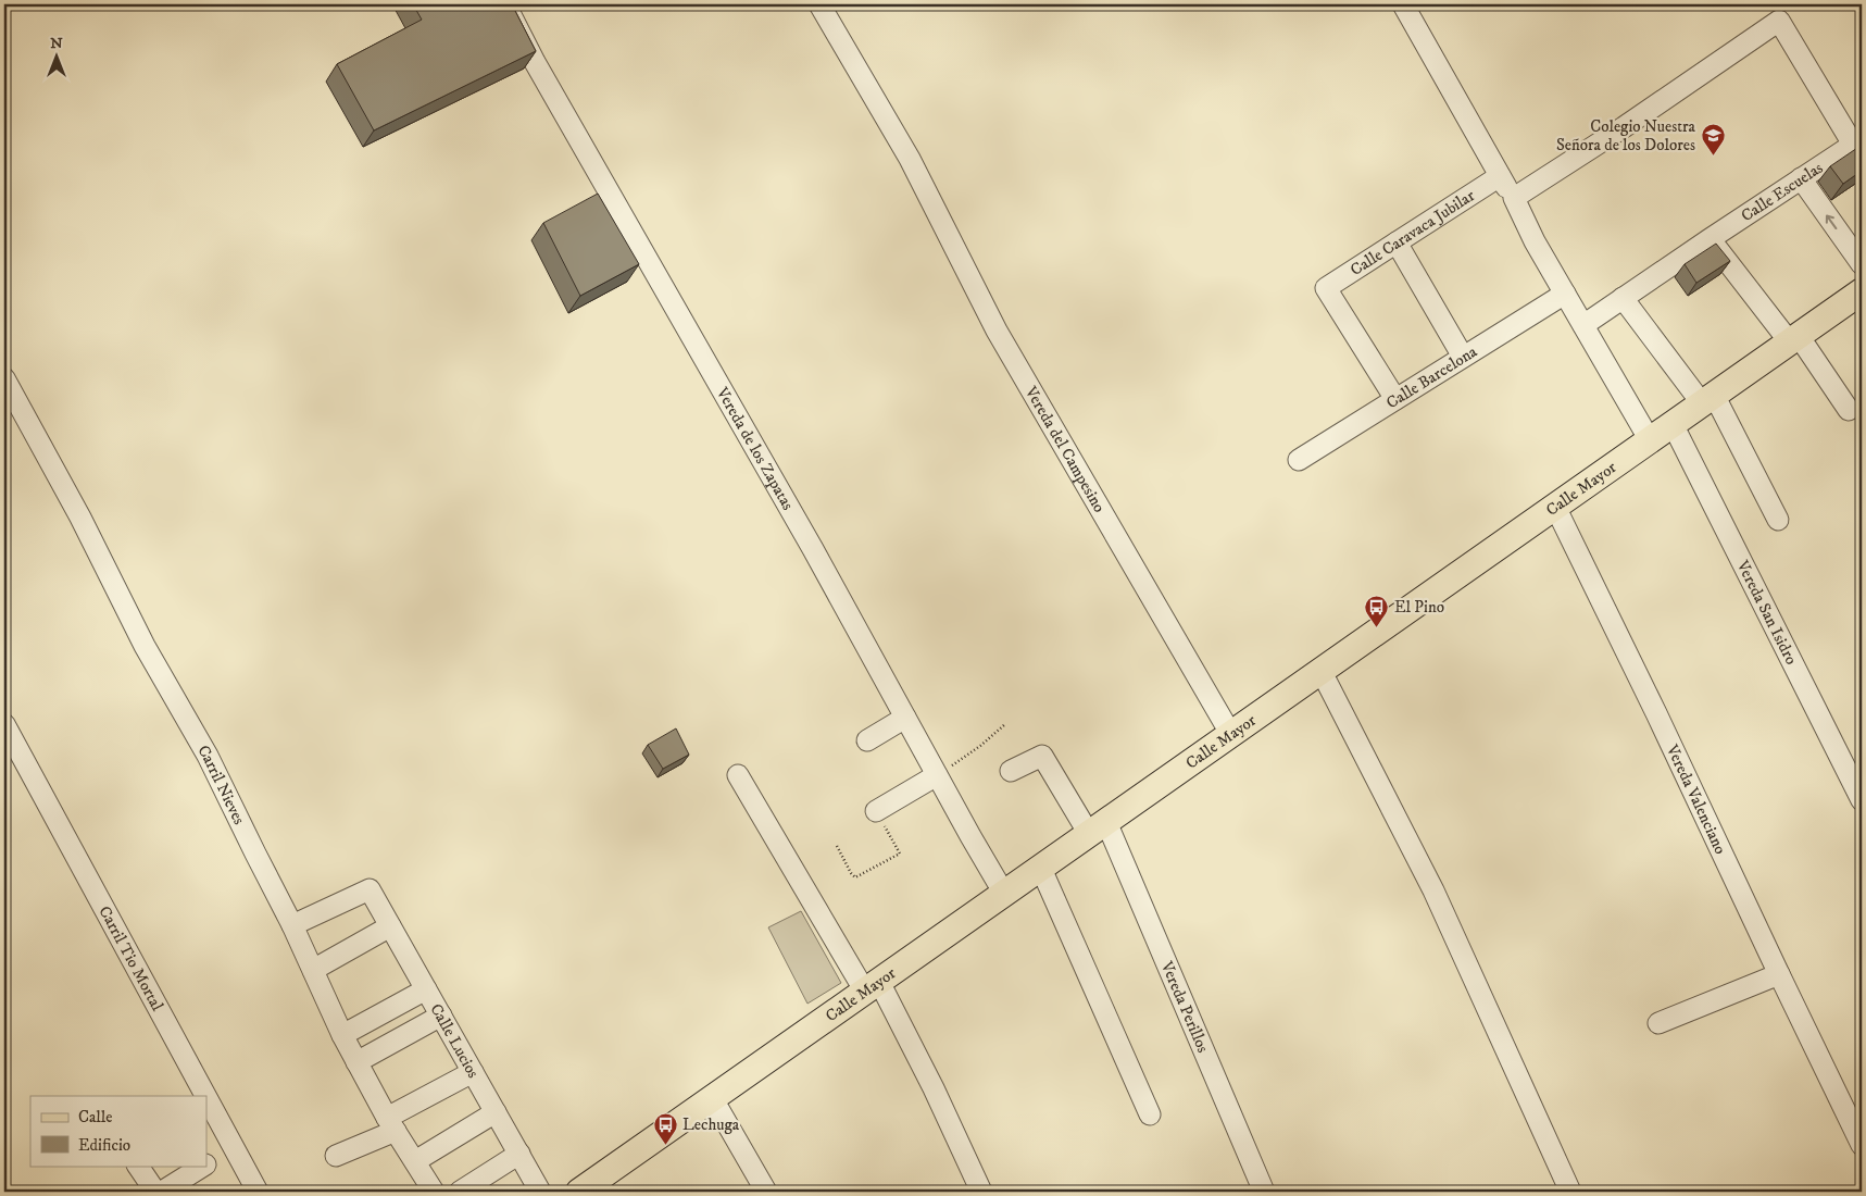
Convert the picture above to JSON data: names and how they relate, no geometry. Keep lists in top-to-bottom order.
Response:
{
  "streets": {
    "main road": ["Calle Mayor"],
    "street": [
      "Calle Escuelas",
      "Calle Caravaca Jubilar",
      "Calle Barcelona",
      "Vereda de los Zapatas",
      "Vereda del Campesino",
      "Vereda San Isidro",
      "Carril Nieves",
      "Vereda Valenciano",
      "Carril Tio Mortal",
      "Vereda Perillos",
      "Calle Lucios"
    ]
  },
  "crossings": [
    ["Calle Caravaca Jubilar", "Calle Barcelona"],
    ["Vereda de los Zapatas", "Calle Mayor"],
    ["Vereda del Campesino", "Calle Mayor"],
    ["Calle Mayor", "Vereda San Isidro"],
    ["Calle Mayor", "Vereda Valenciano"],
    ["Calle Mayor", "Vereda Perillos"],
    ["Carril Nieves", "Calle Lucios"]
  ],
  "places": {
    "school or university": ["Colegio Nuestra Señora de los Dolores"],
    "bus stop": ["El Pino", "Lechuga"]
  },
  "legend": ["Calle", "Edificio"],
  "north": "top"
}
